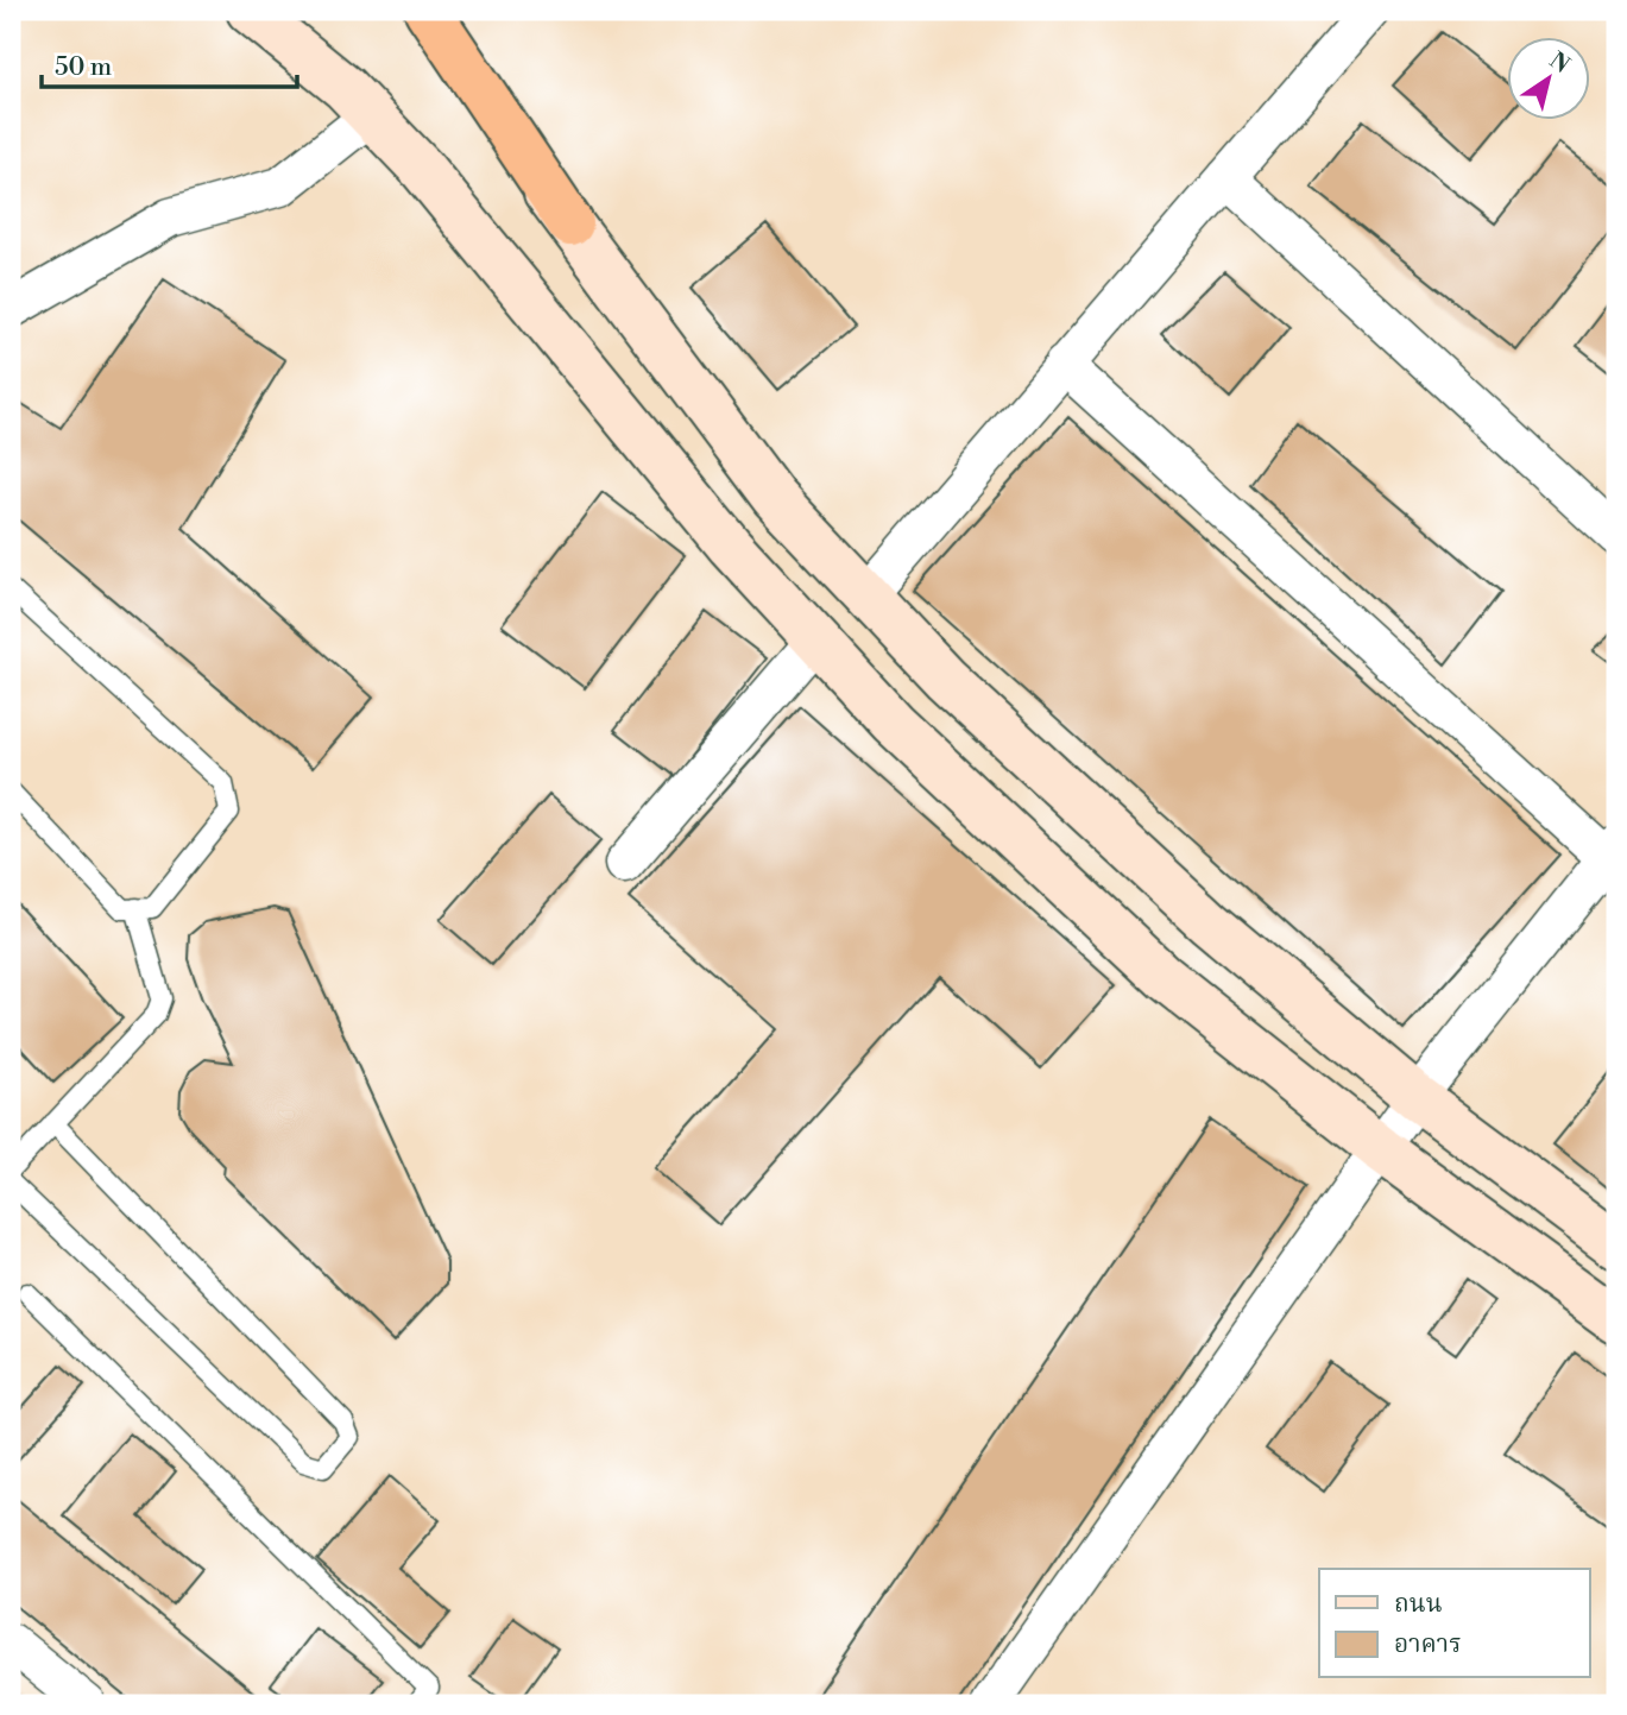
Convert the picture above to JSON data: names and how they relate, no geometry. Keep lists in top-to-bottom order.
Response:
{
  "legend": ["ถนน", "อาคาร"],
  "scale_bar": "50 m",
  "north": "top right"
}
